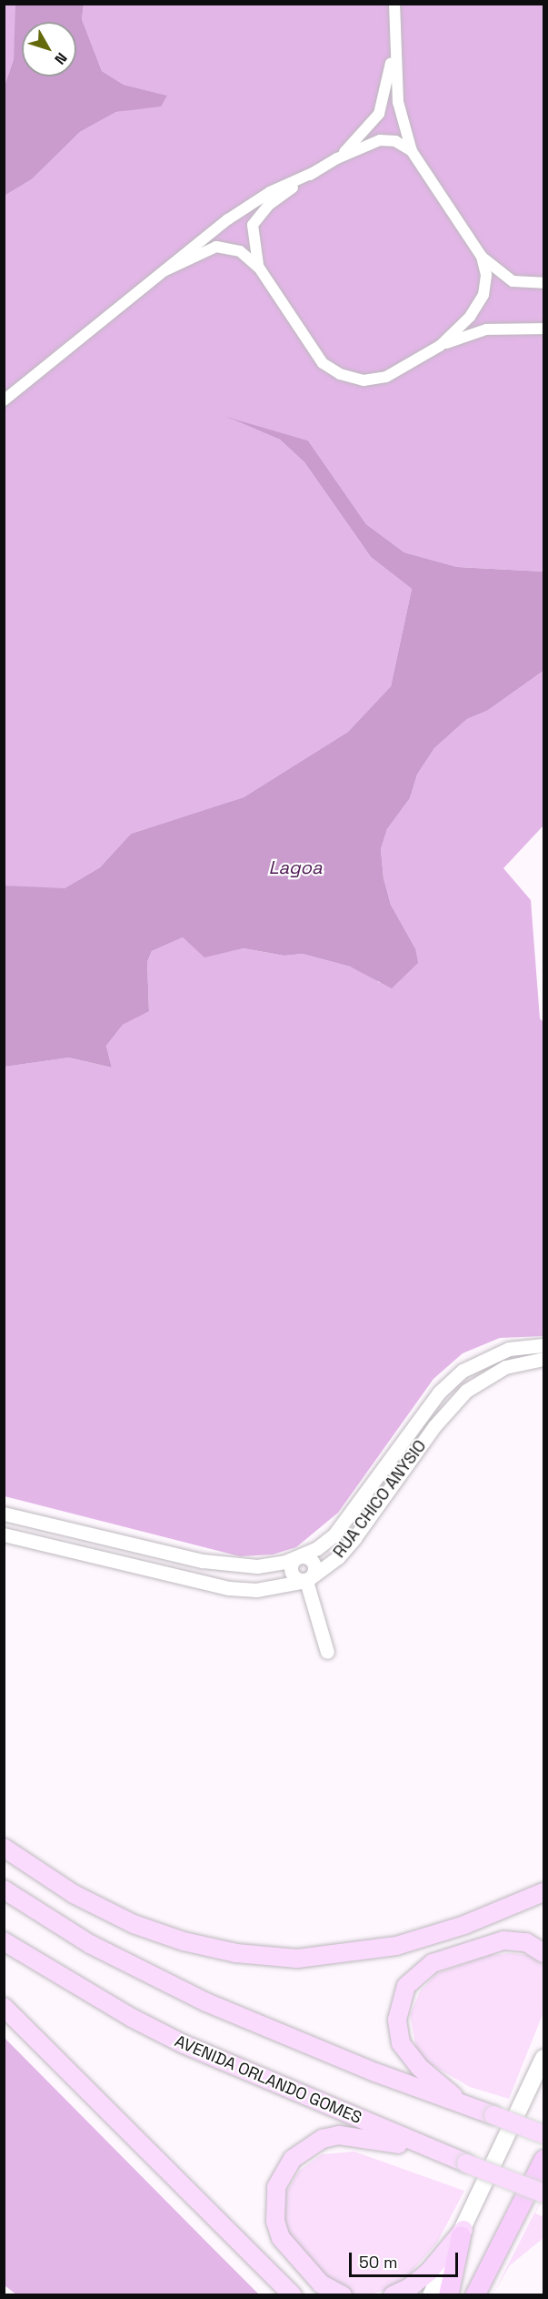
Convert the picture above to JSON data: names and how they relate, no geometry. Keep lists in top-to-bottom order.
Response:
{
  "streets": {
    "main road": ["AVENIDA ORLANDO GOMES"],
    "street": ["RUA CHICO ANYSIO"]
  },
  "water": ["Lagoa"],
  "scale_bar": "50 m",
  "north": "bottom right"
}
